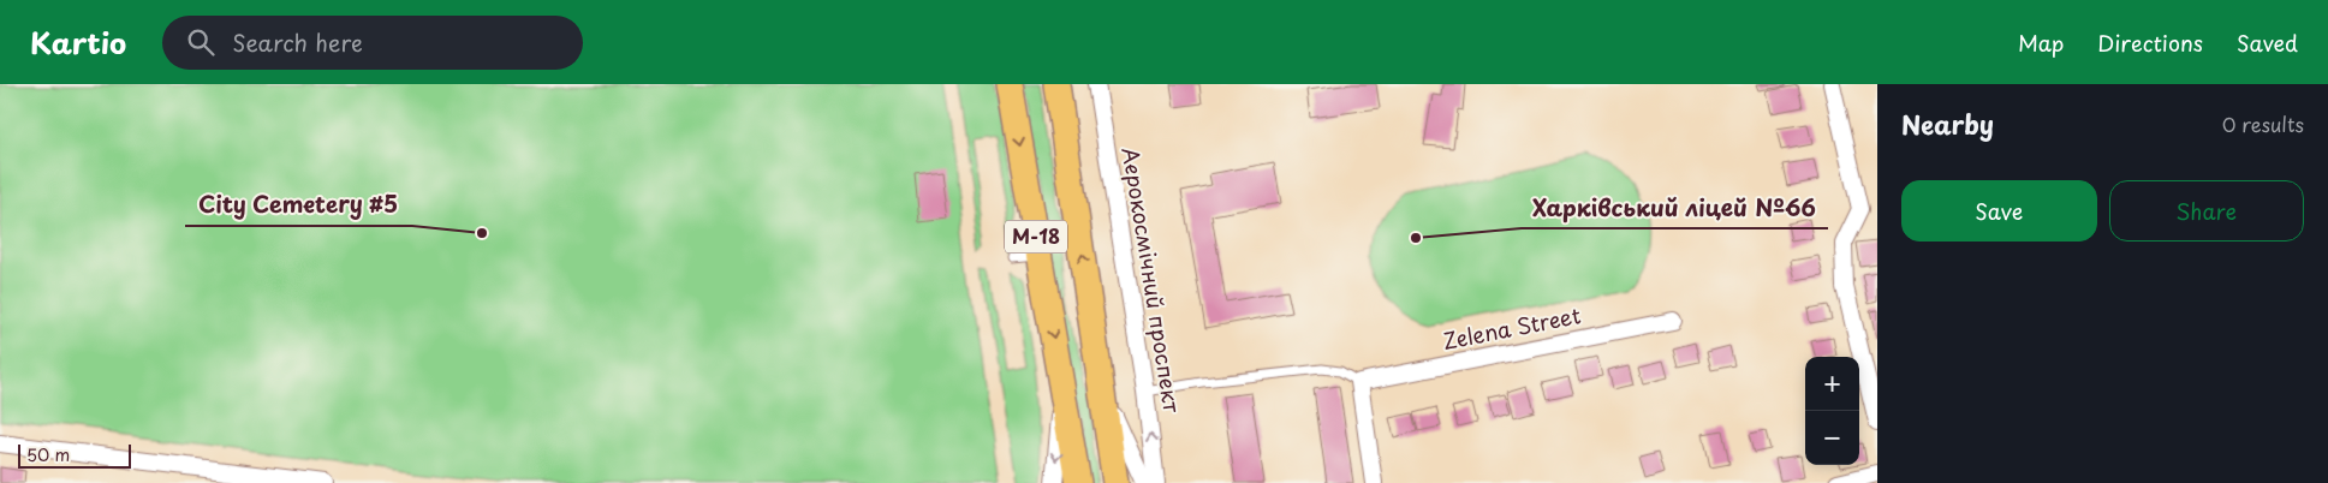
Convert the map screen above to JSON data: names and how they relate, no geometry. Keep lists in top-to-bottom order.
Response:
{
  "streets": {
    "main road": ["М-18"],
    "street": ["Аерокосмічний проспект", "Zelena Street"]
  },
  "places": ["City Cemetery #5", "Харківський ліцей №66"],
  "scale_bar": "50 m",
  "page": {
    "header": "Kartio",
    "search": "Search here",
    "nav": ["Map", "Directions", "Saved"],
    "heading": ["Nearby", "0 results"],
    "buttons": ["Save", "Share"],
    "map_buttons": ["+", "−"],
    "scale": "50 m"
  }
}
